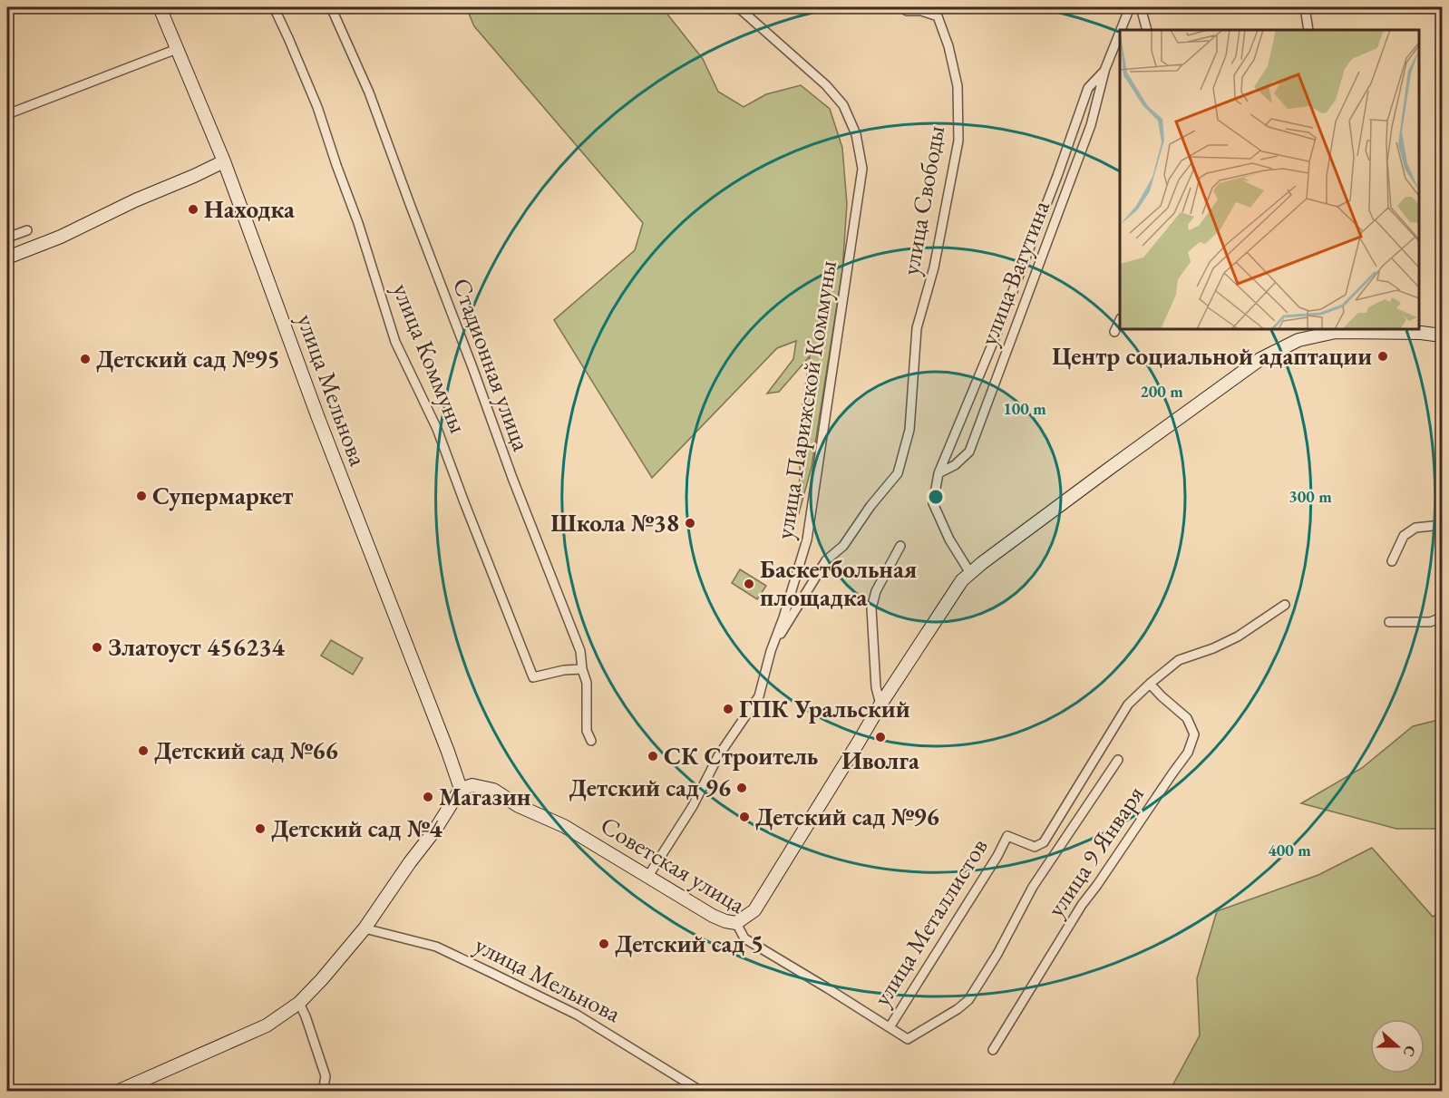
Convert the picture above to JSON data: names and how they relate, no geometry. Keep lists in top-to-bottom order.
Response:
{
  "streets": {
    "main road": ["улица Мельнова", "Советская улица"],
    "street": [
      "улица Свободы",
      "улица Ватутина",
      "улица Коммуны",
      "Стадионная улица",
      "улица Парижской Коммуны",
      "улица 9 Января",
      "улица Металлистов"
    ]
  },
  "crossings": [
    ["улица Свободы", "улица Парижской Коммуны"],
    ["улица Коммуны", "Стадионная улица"],
    ["улица Мельнова", "Советская улица"],
    ["улица Парижской Коммуны", "Советская улица"],
    ["улица 9 Января", "улица Металлистов"],
    ["Советская улица", "улица Металлистов"]
  ],
  "places": [
    "Находка",
    "Центр социальной адаптации",
    "Детский сад №95",
    "Супермаркет",
    "Школа №38",
    "Баскетбольная площадка",
    "Златоуст 456234",
    "ГПК Уральский",
    "Иволга",
    "Детский сад №66",
    "СК Строитель",
    "Детский сад 96",
    "Магазин",
    "Детский сад №96",
    "Детский сад №4",
    "Детский сад 5"
  ],
  "north": "right",
  "rings": [
    "200 m",
    "100 m",
    "300 m",
    "400 m"
  ]
}
